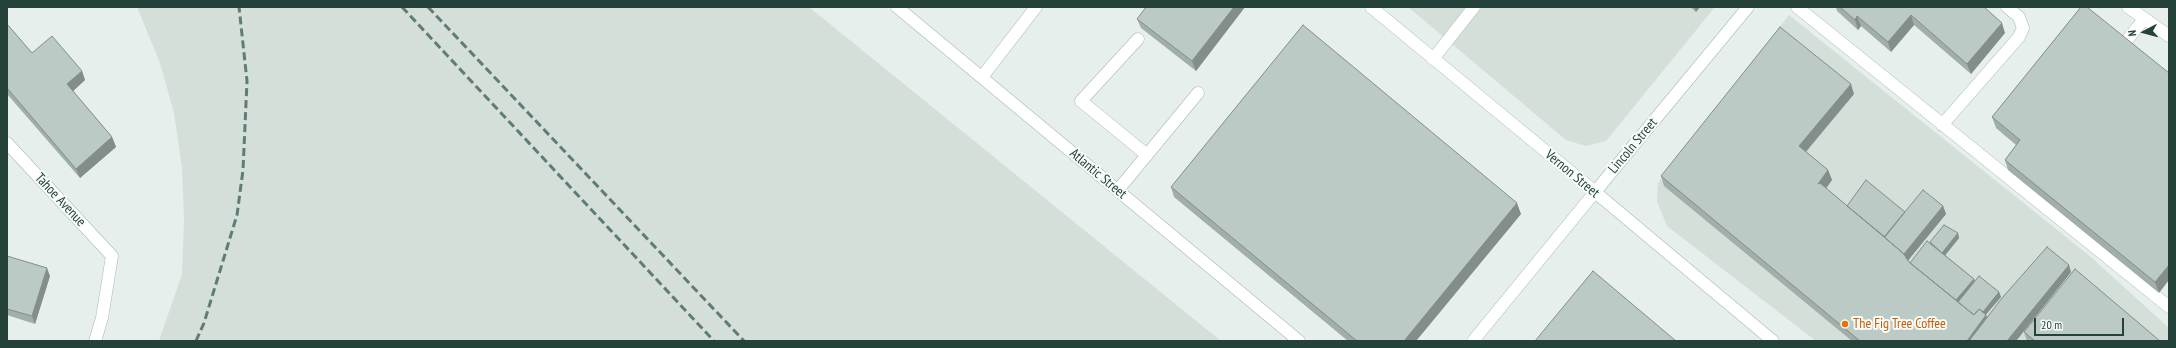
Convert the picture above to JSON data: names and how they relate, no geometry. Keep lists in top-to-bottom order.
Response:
{
  "streets": {
    "street": [
      "Lincoln Street",
      "Atlantic Street",
      "Vernon Street",
      "Tahoe Avenue"
    ]
  },
  "crossings": [
    ["Lincoln Street", "Vernon Street"]
  ],
  "places": ["The Fig Tree Coffee"],
  "scale_bar": "20 m",
  "north": "left"
}
